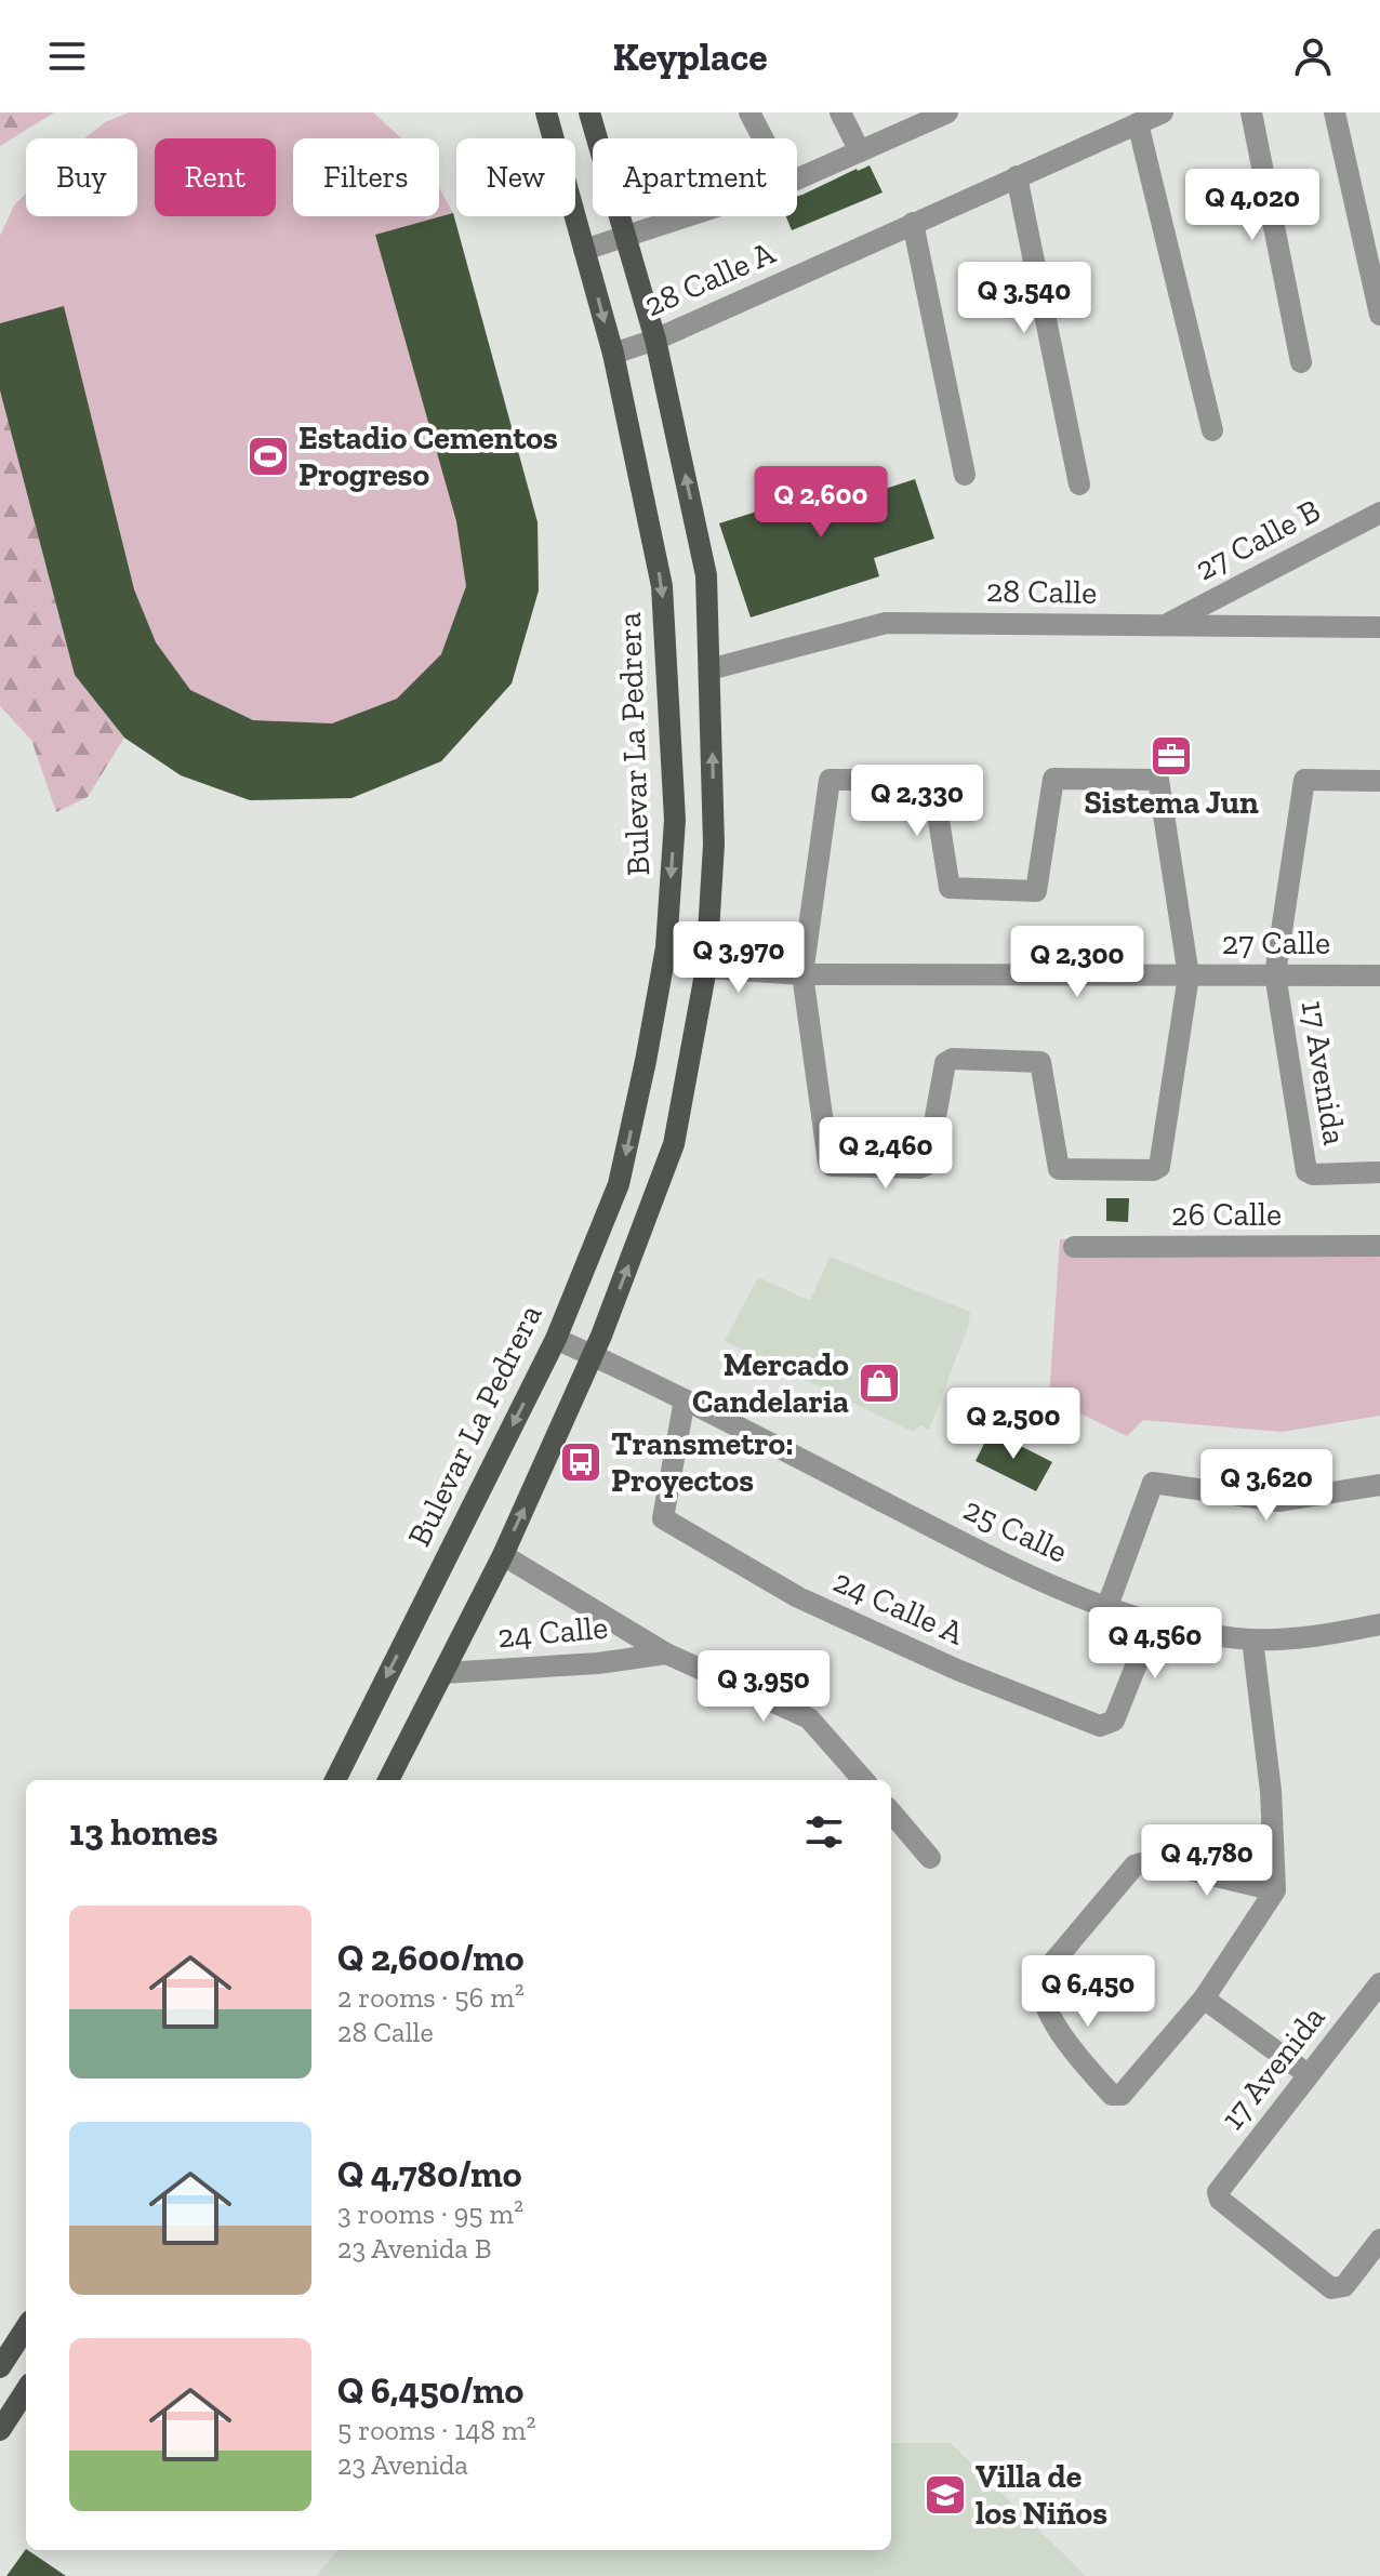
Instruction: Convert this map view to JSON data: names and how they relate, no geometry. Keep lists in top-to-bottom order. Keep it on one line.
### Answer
{"streets":{"main road":["Bulevar La Pedrera"],"street":["28 Calle A","27 Calle B","28 Calle","27 Calle","17 Avenida","26 Calle","25 Calle","24 Calle A","24 Calle"]},"crossings":[["28 Calle A","Bulevar La Pedrera"],["27 Calle B","28 Calle"],["Bulevar La Pedrera","25 Calle"],["27 Calle","17 Avenida"],["25 Calle","24 Calle A"]],"places":{"sports":["Estadio Cementos Progreso"],"office":["Sistema Jun"],"shop":["Mercado Candelaria"],"bus stop":["Transmetro: Proyectos"],"school or university":["Villa de los Niños"]},"page":{"header":"Keyplace","chip":["Buy","Rent","Filters","New","Apartment"],"price":["Q 4,020","Q 3,540","Q 2,600","Q 2,330","Q 3,970","Q 2,300","Q 2,460","Q 2,500","Q 3,620","Q 4,560","Q 3,950","Q 4,780","Q 6,450"],"heading":"13 homes","list":[{"name":"Q 2,600/mo","note":"2 rooms · 56 m² · 28 Calle"},{"name":"Q 4,780/mo","note":"3 rooms · 95 m² · 23 Avenida B"},{"name":"Q 6,450/mo","note":"5 rooms · 148 m² · 23 Avenida"}]}}
